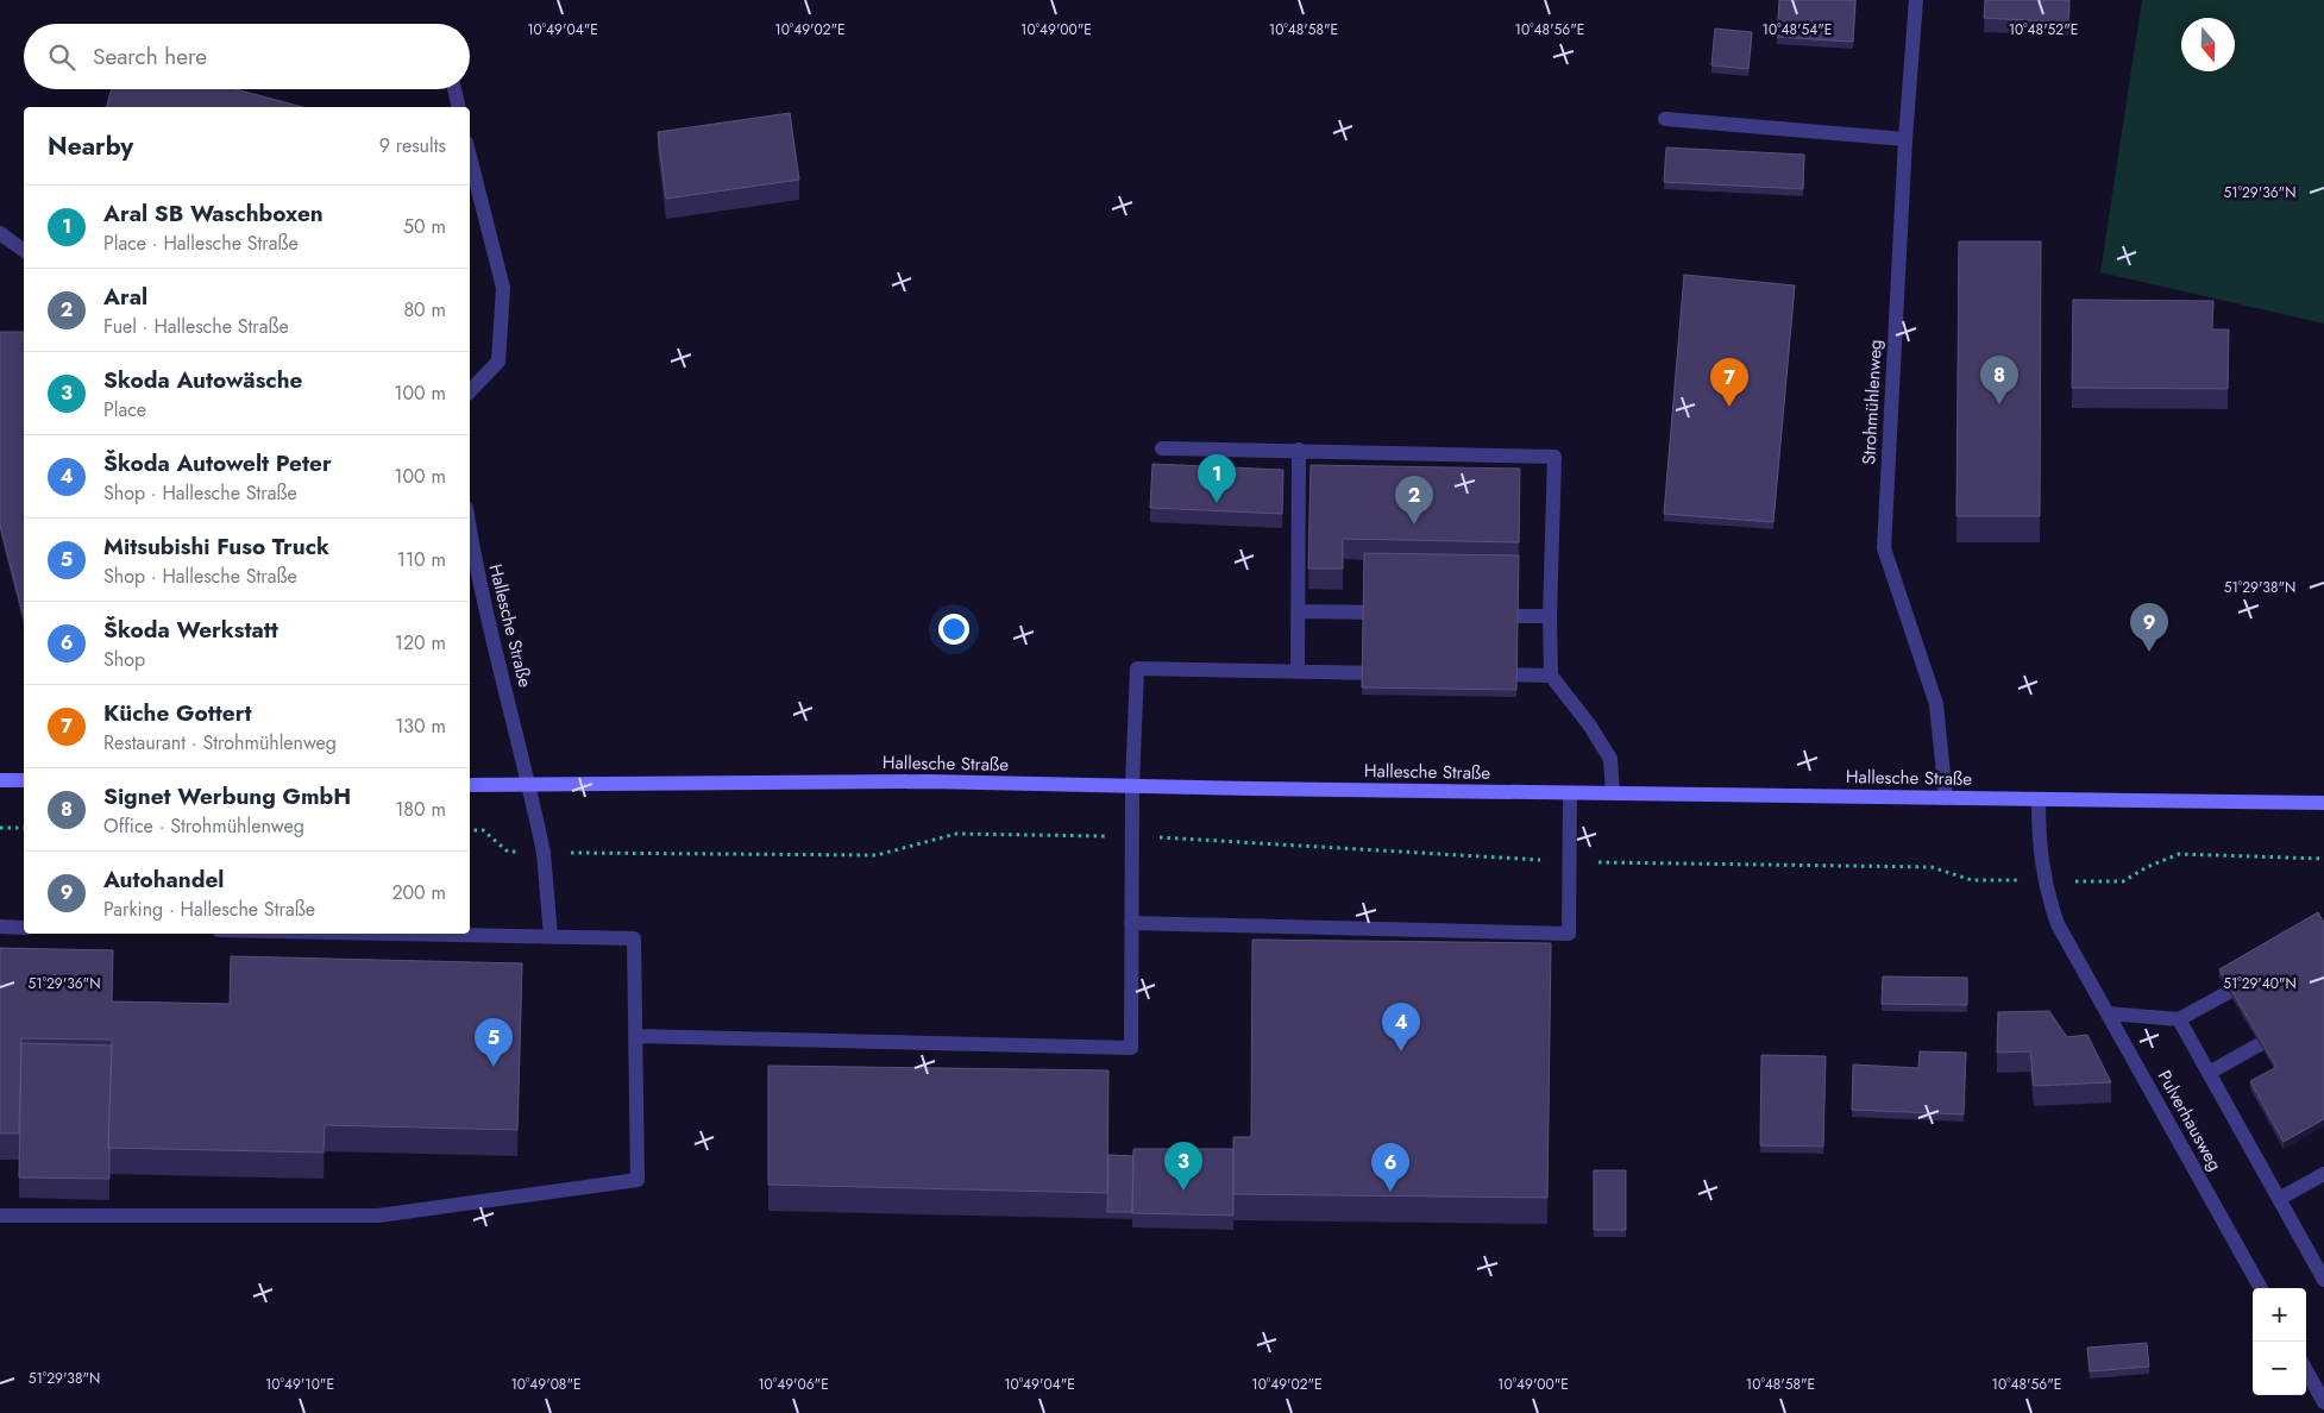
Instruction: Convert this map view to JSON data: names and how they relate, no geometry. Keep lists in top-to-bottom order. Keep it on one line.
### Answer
{"streets":{"main road":["Hallesche Straße"],"street":["Strohmühlenweg","Pulverhausweg"]},"crossings":[["Strohmühlenweg","Hallesche Straße"],["Hallesche Straße","Pulverhausweg"]],"north":"bottom","page":{"search":"Search here","heading":["Nearby","9 results"],"list":[{"mark":"1","name":"Aral SB Waschboxen","note":"Place · Hallesche Straße","value":"50 m"},{"mark":"2","name":"Aral","note":"Fuel · Hallesche Straße","value":"80 m"},{"mark":"3","name":"Skoda Autowäsche","note":"Place","value":"100 m"},{"mark":"4","name":"Škoda Autowelt Peter","note":"Shop · Hallesche Straße","value":"100 m"},{"mark":"5","name":"Mitsubishi Fuso Truck","note":"Shop · Hallesche Straße","value":"110 m"},{"mark":"6","name":"Škoda Werkstatt","note":"Shop","value":"120 m"},{"mark":"7","name":"Küche Gottert","note":"Restaurant · Strohmühlenweg","value":"130 m"},{"mark":"8","name":"Signet Werbung GmbH","note":"Office · Strohmühlenweg","value":"180 m"},{"mark":"9","name":"Autohandel","note":"Parking · Hallesche Straße","value":"200 m"}],"pins":["8","7","1","2","9","4","5","3","6"],"map_buttons":["+","−"]},"coordinates":["10°49'04\"E","10°49'02\"E","10°49'00\"E","10°48'58\"E","10°48'56\"E","10°48'54\"E","10°48'52\"E","51°29'36\"N","51°29'38\"N","51°29'40\"N","10°49'10\"E","10°49'08\"E","10°49'06\"E"]}
